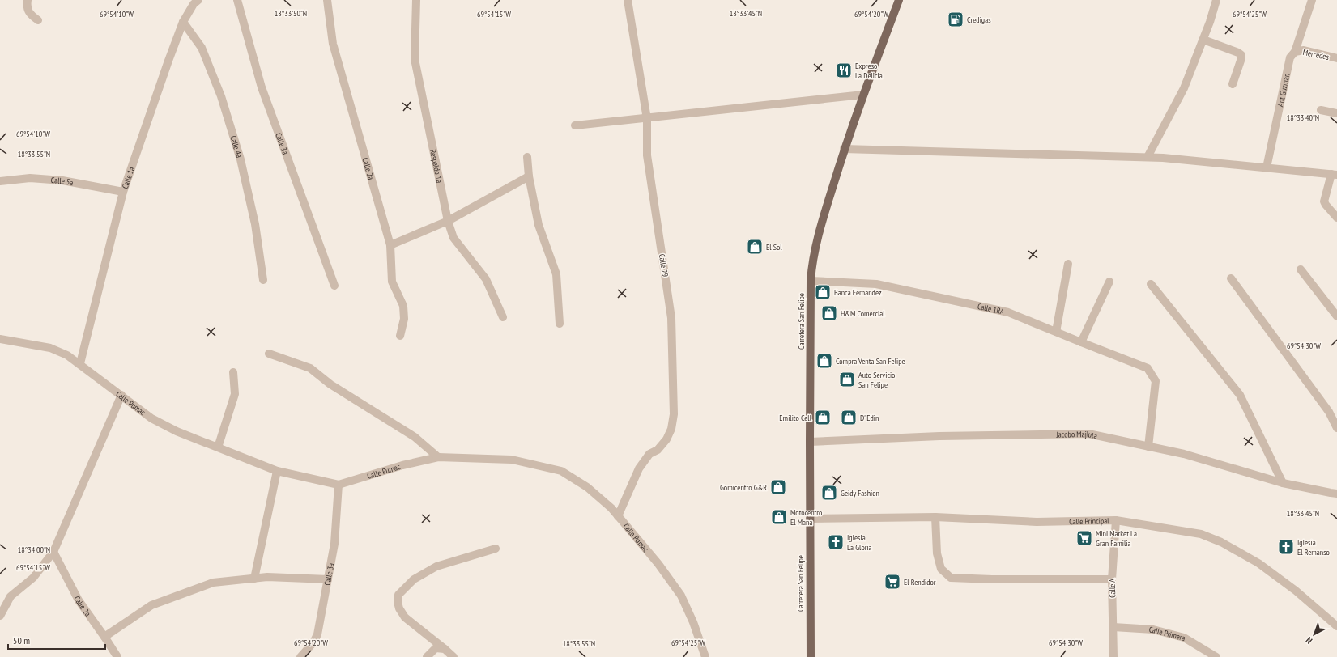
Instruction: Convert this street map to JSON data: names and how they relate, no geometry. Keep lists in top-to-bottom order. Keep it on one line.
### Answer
{"streets":{"main road":["Carretera San Felipe"],"street":["Mercedes","Ant Guzman","Calle 3a","Calle 4a","Respaldo 1a","Calle 2a","Calle 1a","Calle 5a","Calle 29","Calle 1RA","Calle Pumac","Jacobo Majluta","Calle Principal","Calle A","Calle Primera"]},"crossings":[["Mercedes","Ant Guzman"],["Calle 3a","Calle Pumac"],["Calle 4a","Calle 1a"],["Calle 1a","Calle 5a"],["Calle 1a","Calle Pumac"],["Calle 29","Calle Pumac"],["Calle 1RA","Carretera San Felipe"],["Calle 1RA","Jacobo Majluta"],["Carretera San Felipe","Jacobo Majluta"],["Carretera San Felipe","Calle Principal"],["Calle Principal","Calle A"],["Calle A","Calle Primera"]],"places":{"fuel station":["Credigas"],"restaurant":["Expreso La Delicia"],"shop":["El Sol","Banca Fernandez","H&M Comercial","Compra Venta San Felipe","Auto Servicio San Felipe","Emilito Cell","D' Edin","Gomicentro G&R","Geidy Fashion","Motocentro El Mana"],"supermarket":["Mini Market La Gran Familia","El Rendidor"],"church":["Iglesia La Gloria","Iglesia El Remanso"]},"scale_bar":"50 m","north":"bottom left","coordinates":["18°33'50\"N","18°33'45\"N","69°54'20\"W","69°54'10\"W","69°54'15\"W","69°54'25\"W","18°33'40\"N","18°33'55\"N","69°54'30\"W","18°34'00\"N"]}
